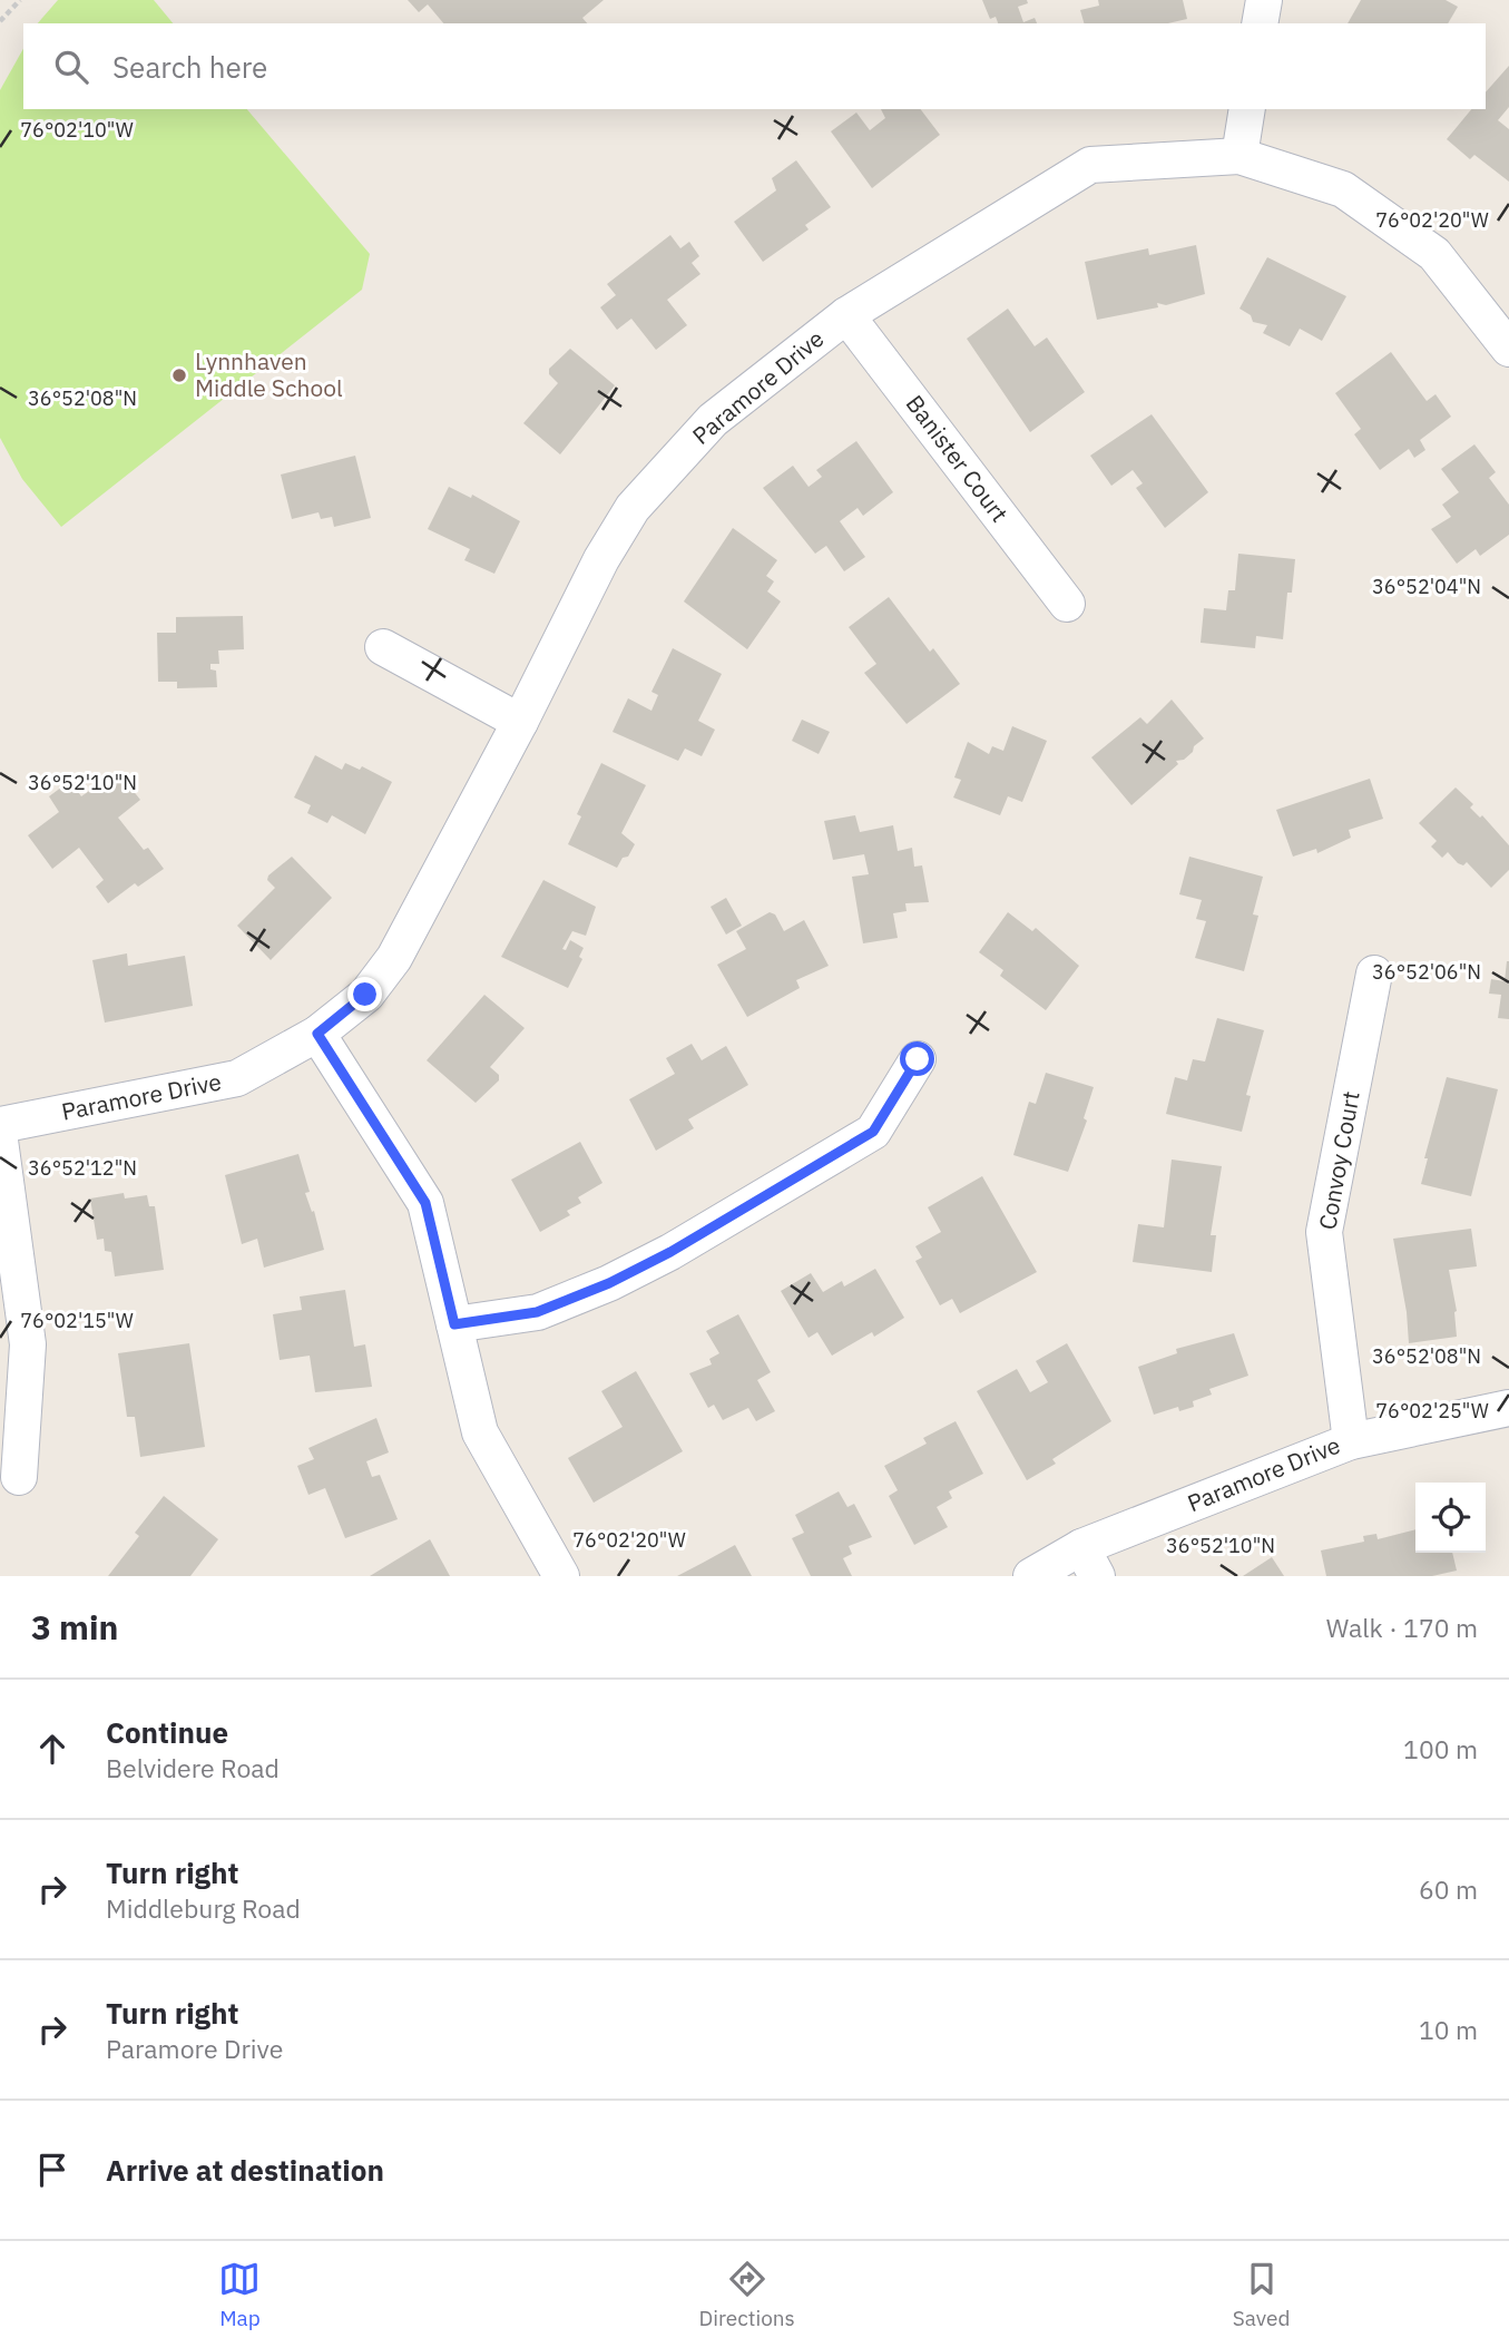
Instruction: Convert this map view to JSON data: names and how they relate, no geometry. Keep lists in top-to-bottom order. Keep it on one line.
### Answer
{"streets":{"street":["Paramore Drive","Banister Court","Convoy Court"]},"crossings":[["Paramore Drive","Banister Court"],["Paramore Drive","Convoy Court"]],"places":["Lynnhaven Middle School"],"page":{"search":"Search here","heading":["3 min","Walk · 170 m"],"list":[["Continue","Belvidere Road","100 m"],["Turn right","Middleburg Road","60 m"],["Turn right","Paramore Drive","10 m"],"Arrive at destination"],"nav":["Map","Directions","Saved"]},"coordinates":["76°02'10\"W","76°02'20\"W","36°52'08\"N","36°52'04\"N","36°52'10\"N","36°52'06\"N","36°52'12\"N","76°02'15\"W","76°02'25\"W"]}
